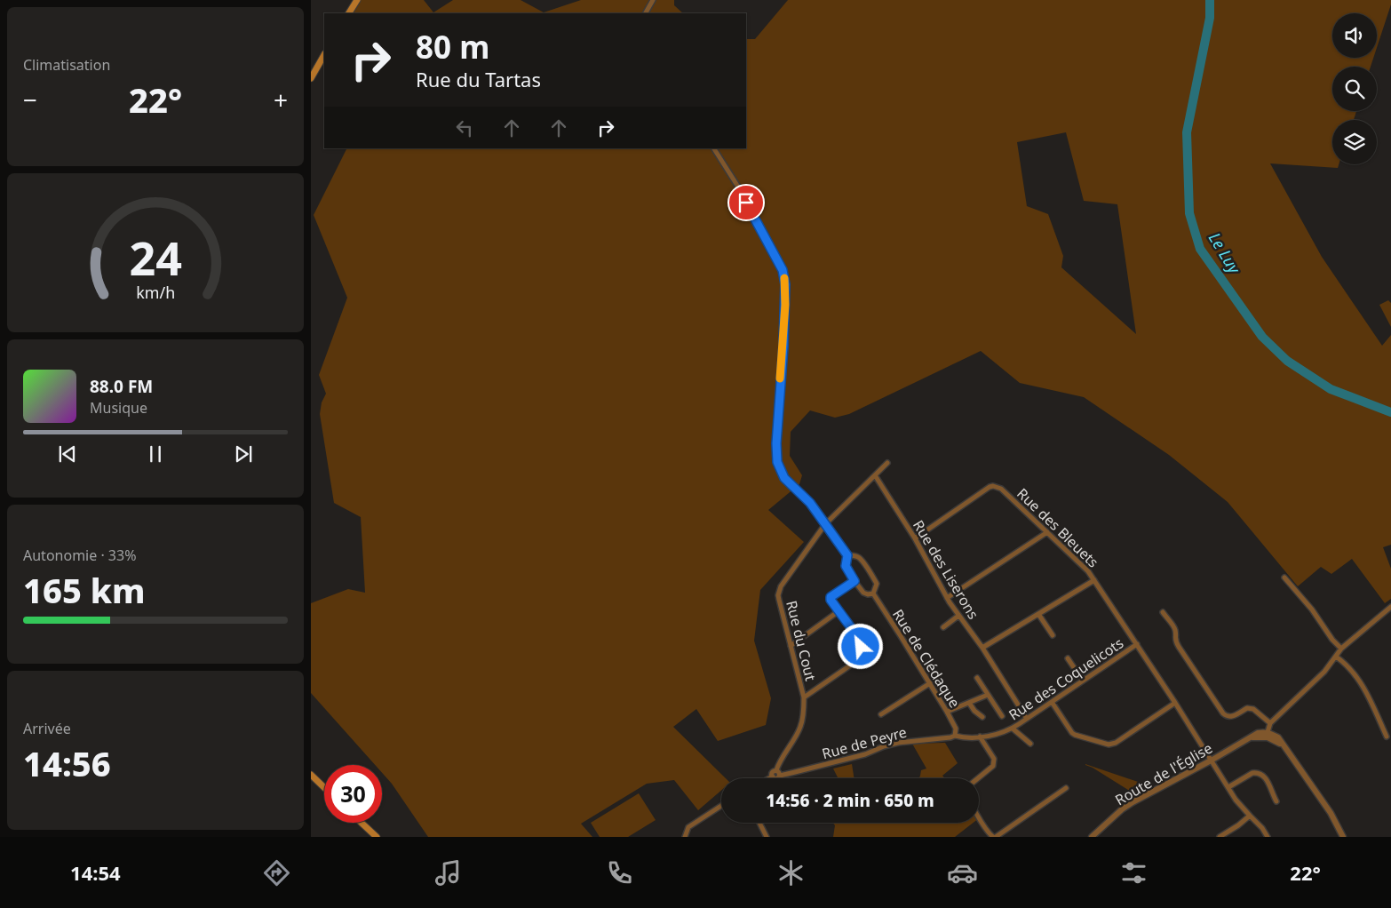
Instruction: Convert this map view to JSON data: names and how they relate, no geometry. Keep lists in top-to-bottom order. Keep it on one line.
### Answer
{"streets":{"street":["Rue des Bleuets","Rue des Liserons","Rue du Cout","Rue de Clédaque","Rue des Coquelicots","Rue de Peyre","Route de l'Église"]},"crossings":[["Rue des Bleuets","Rue des Liserons"],["Rue des Bleuets","Rue des Coquelicots"],["Rue des Bleuets","Route de l'Église"],["Rue des Liserons","Rue du Cout"],["Rue des Liserons","Rue des Coquelicots"],["Rue du Cout","Rue de Clédaque"],["Rue du Cout","Rue de Peyre"],["Rue de Clédaque","Rue des Coquelicots"],["Rue de Clédaque","Rue de Peyre"],["Rue des Coquelicots","Rue de Peyre"]],"water":["Le Luy"],"page":{"tile":["Climatisation",["Autonomie · 33%","165 km"],["Arrivée","14:56"]],"turn":["80 m","Rue du Tartas"],"heat":["−","22°","+"],"song":["88.0 FM","Musique"],"limit":"30","trip":"14:56 · 2 min · 650 m","tabs":["14:54","22°"],"gauge":["24","km/h"]}}
